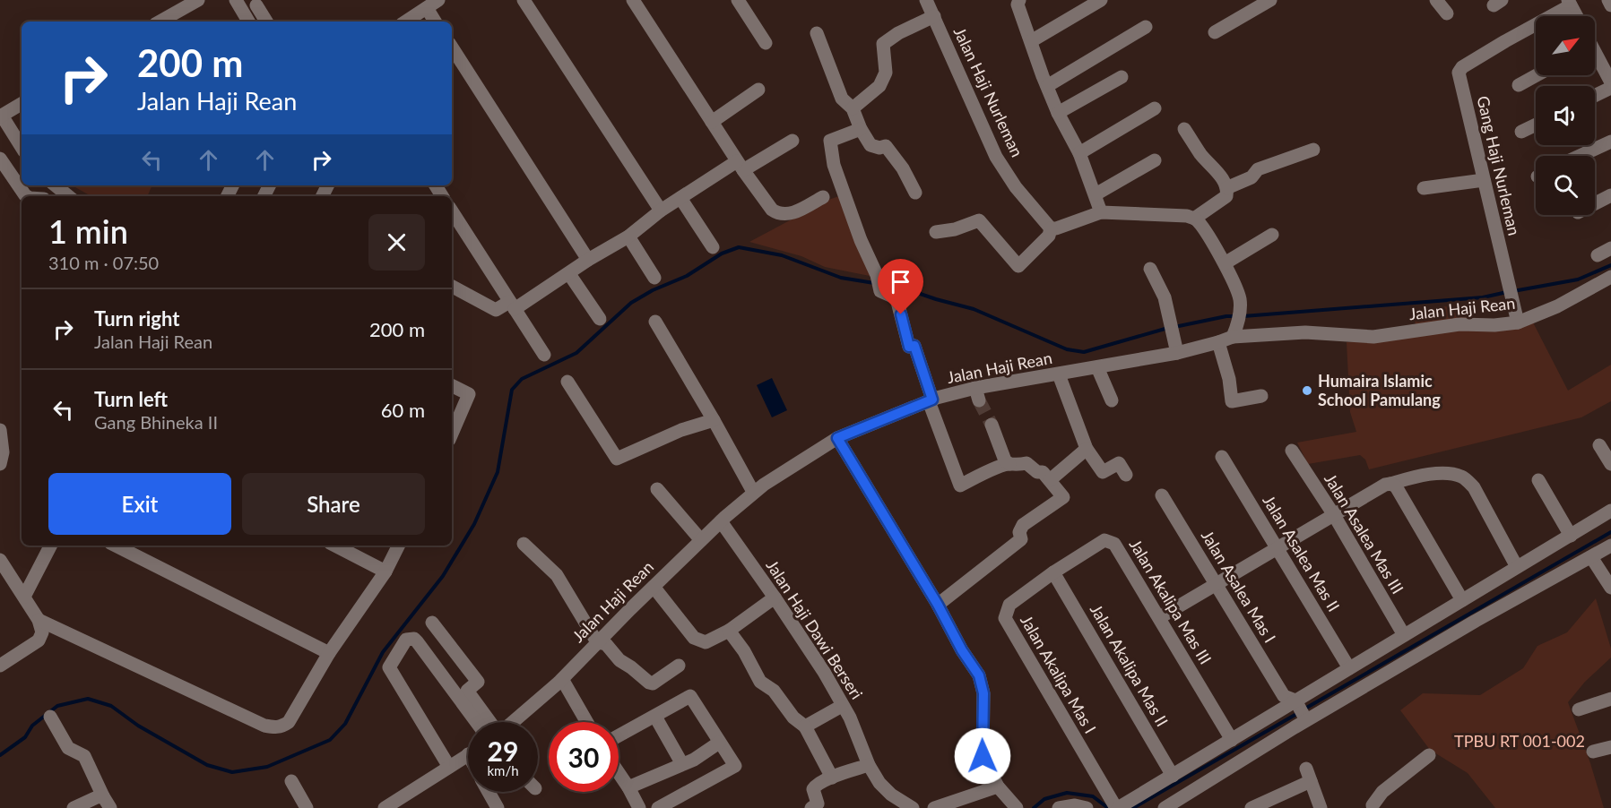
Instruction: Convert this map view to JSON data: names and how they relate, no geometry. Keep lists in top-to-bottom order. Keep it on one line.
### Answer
{"streets":{"street":["Jalan Haji Nurleman","Gang Haji Nurleman","Jalan Haji Rean","Jalan Asalea Mas III","Jalan Asalea Mas II","Jalan Asalea Mas I","Jalan Akalipa Mas III","Jalan Haji Dawi Berseri","Jalan Akalipa Mas II","Jalan Akalipa Mas I"]},"crossings":[["Gang Haji Nurleman","Jalan Haji Rean"],["Jalan Haji Rean","Jalan Haji Dawi Berseri"],["Jalan Akalipa Mas III","Jalan Akalipa Mas II"],["Jalan Akalipa Mas III","Jalan Akalipa Mas I"],["Jalan Akalipa Mas II","Jalan Akalipa Mas I"]],"parks":["TPBU RT 001-002"],"places":["Humaira Islamic School Pamulang"],"north":"top right","page":{"turn":["200 m","Jalan Haji Rean"],"heading":["1 min","310 m · 07:50"],"list":[{"name":"Turn right","note":"Jalan Haji Rean","value":"200 m"},{"name":"Turn left","note":"Gang Bhineka II","value":"60 m"}],"buttons":["Exit","Share"],"speed":"29 km/h","limit":"30"}}
